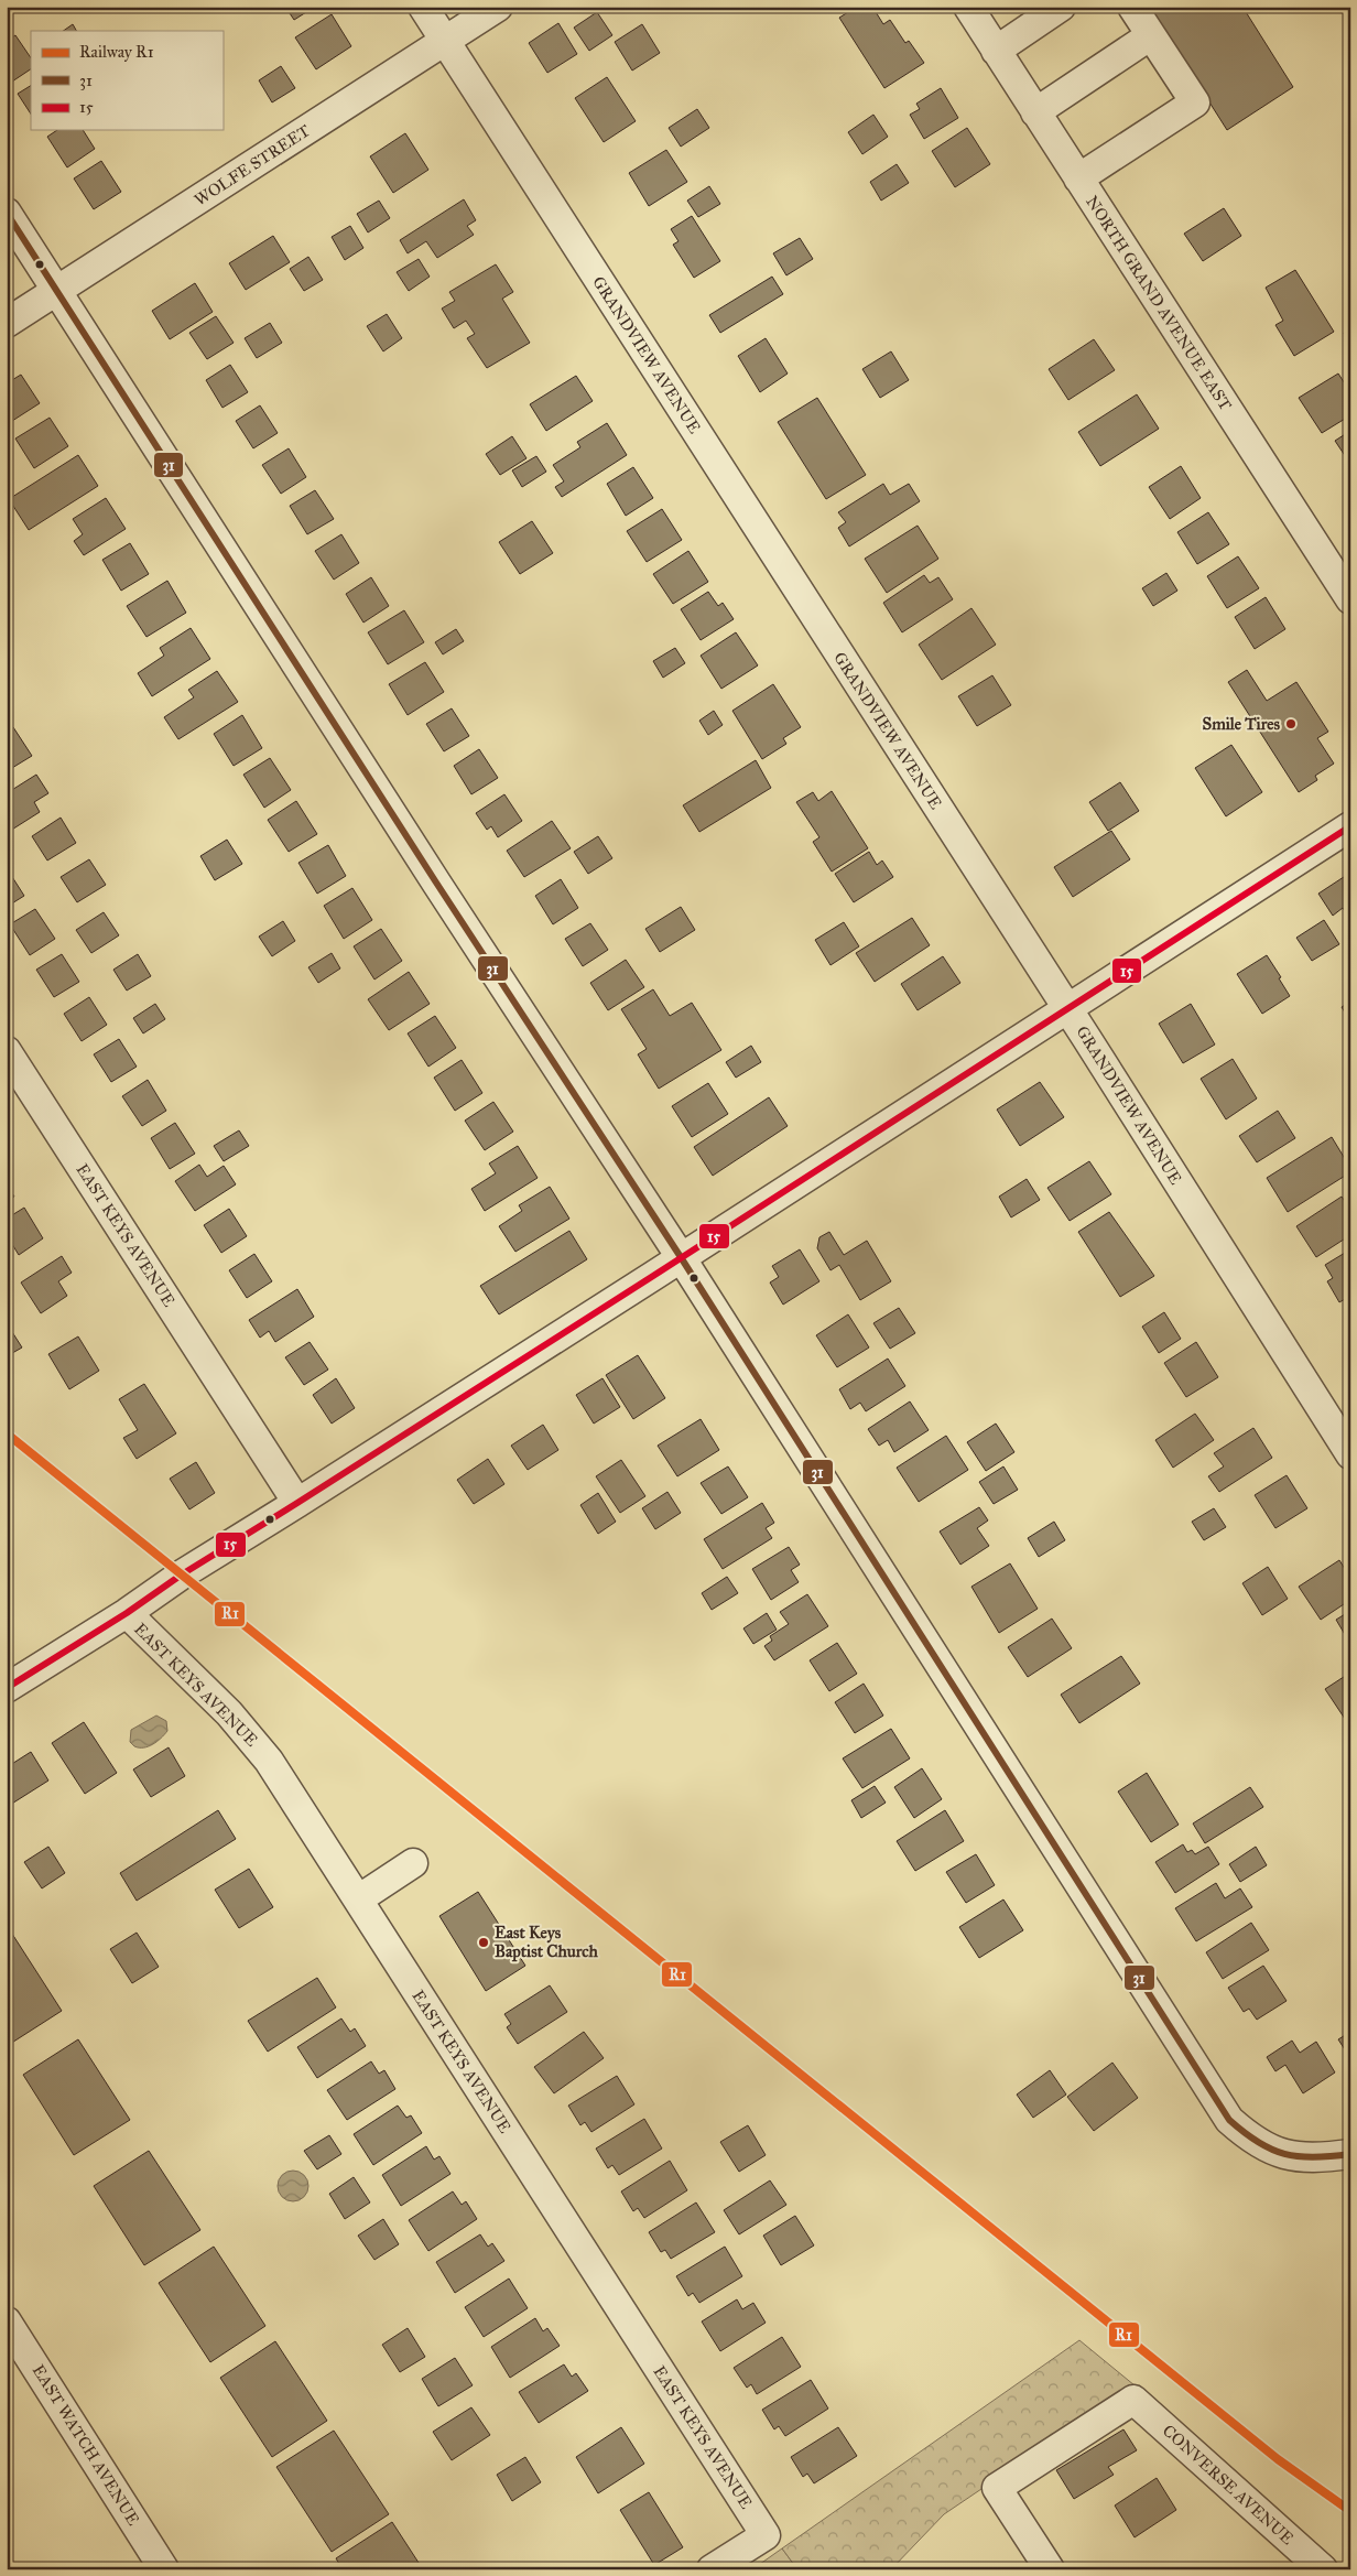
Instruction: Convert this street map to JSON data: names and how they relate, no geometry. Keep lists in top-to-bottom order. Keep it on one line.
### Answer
{"streets":{"street":["WOLFE STREET","NORTH GRAND AVENUE EAST","GRANDVIEW AVENUE","EAST KEYS AVENUE","EAST WATCH AVENUE","CONVERSE AVENUE"]},"crossings":[["WOLFE STREET","GRANDVIEW AVENUE"]],"places":["Smile Tires","East Keys Baptist Church"],"lines":["transit line 31","transit line 15","rail line R1"],"legend":["Railway R1","31","15"]}
